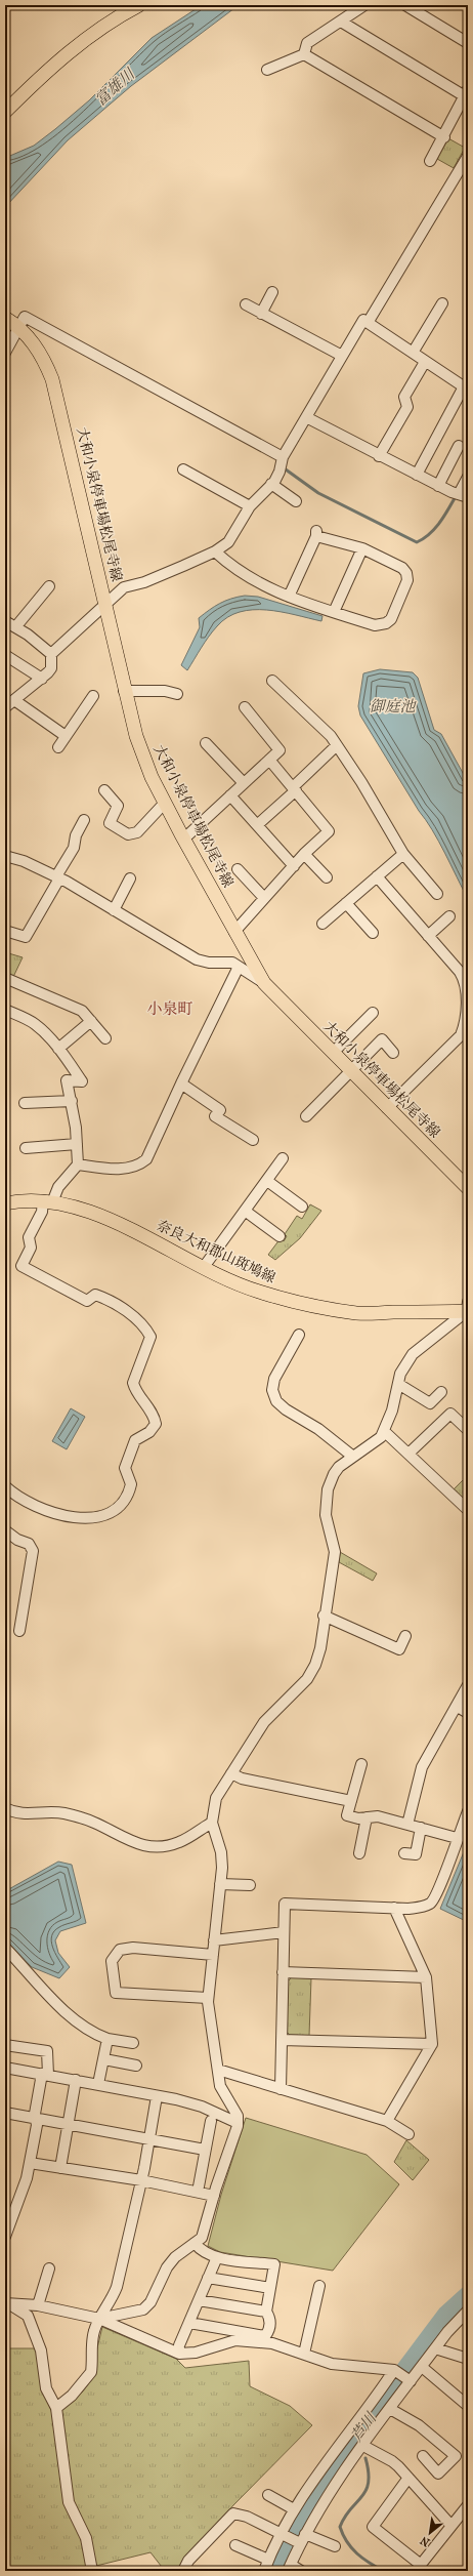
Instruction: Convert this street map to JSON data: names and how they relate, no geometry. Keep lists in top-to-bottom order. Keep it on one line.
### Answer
{"streets":{"main road":["大和小泉停車場松尾寺線","奈良大和郡山斑鳩線"]},"districts":["小泉町"],"water":["富雄川","御庭池","芦川"],"north":"bottom left"}
